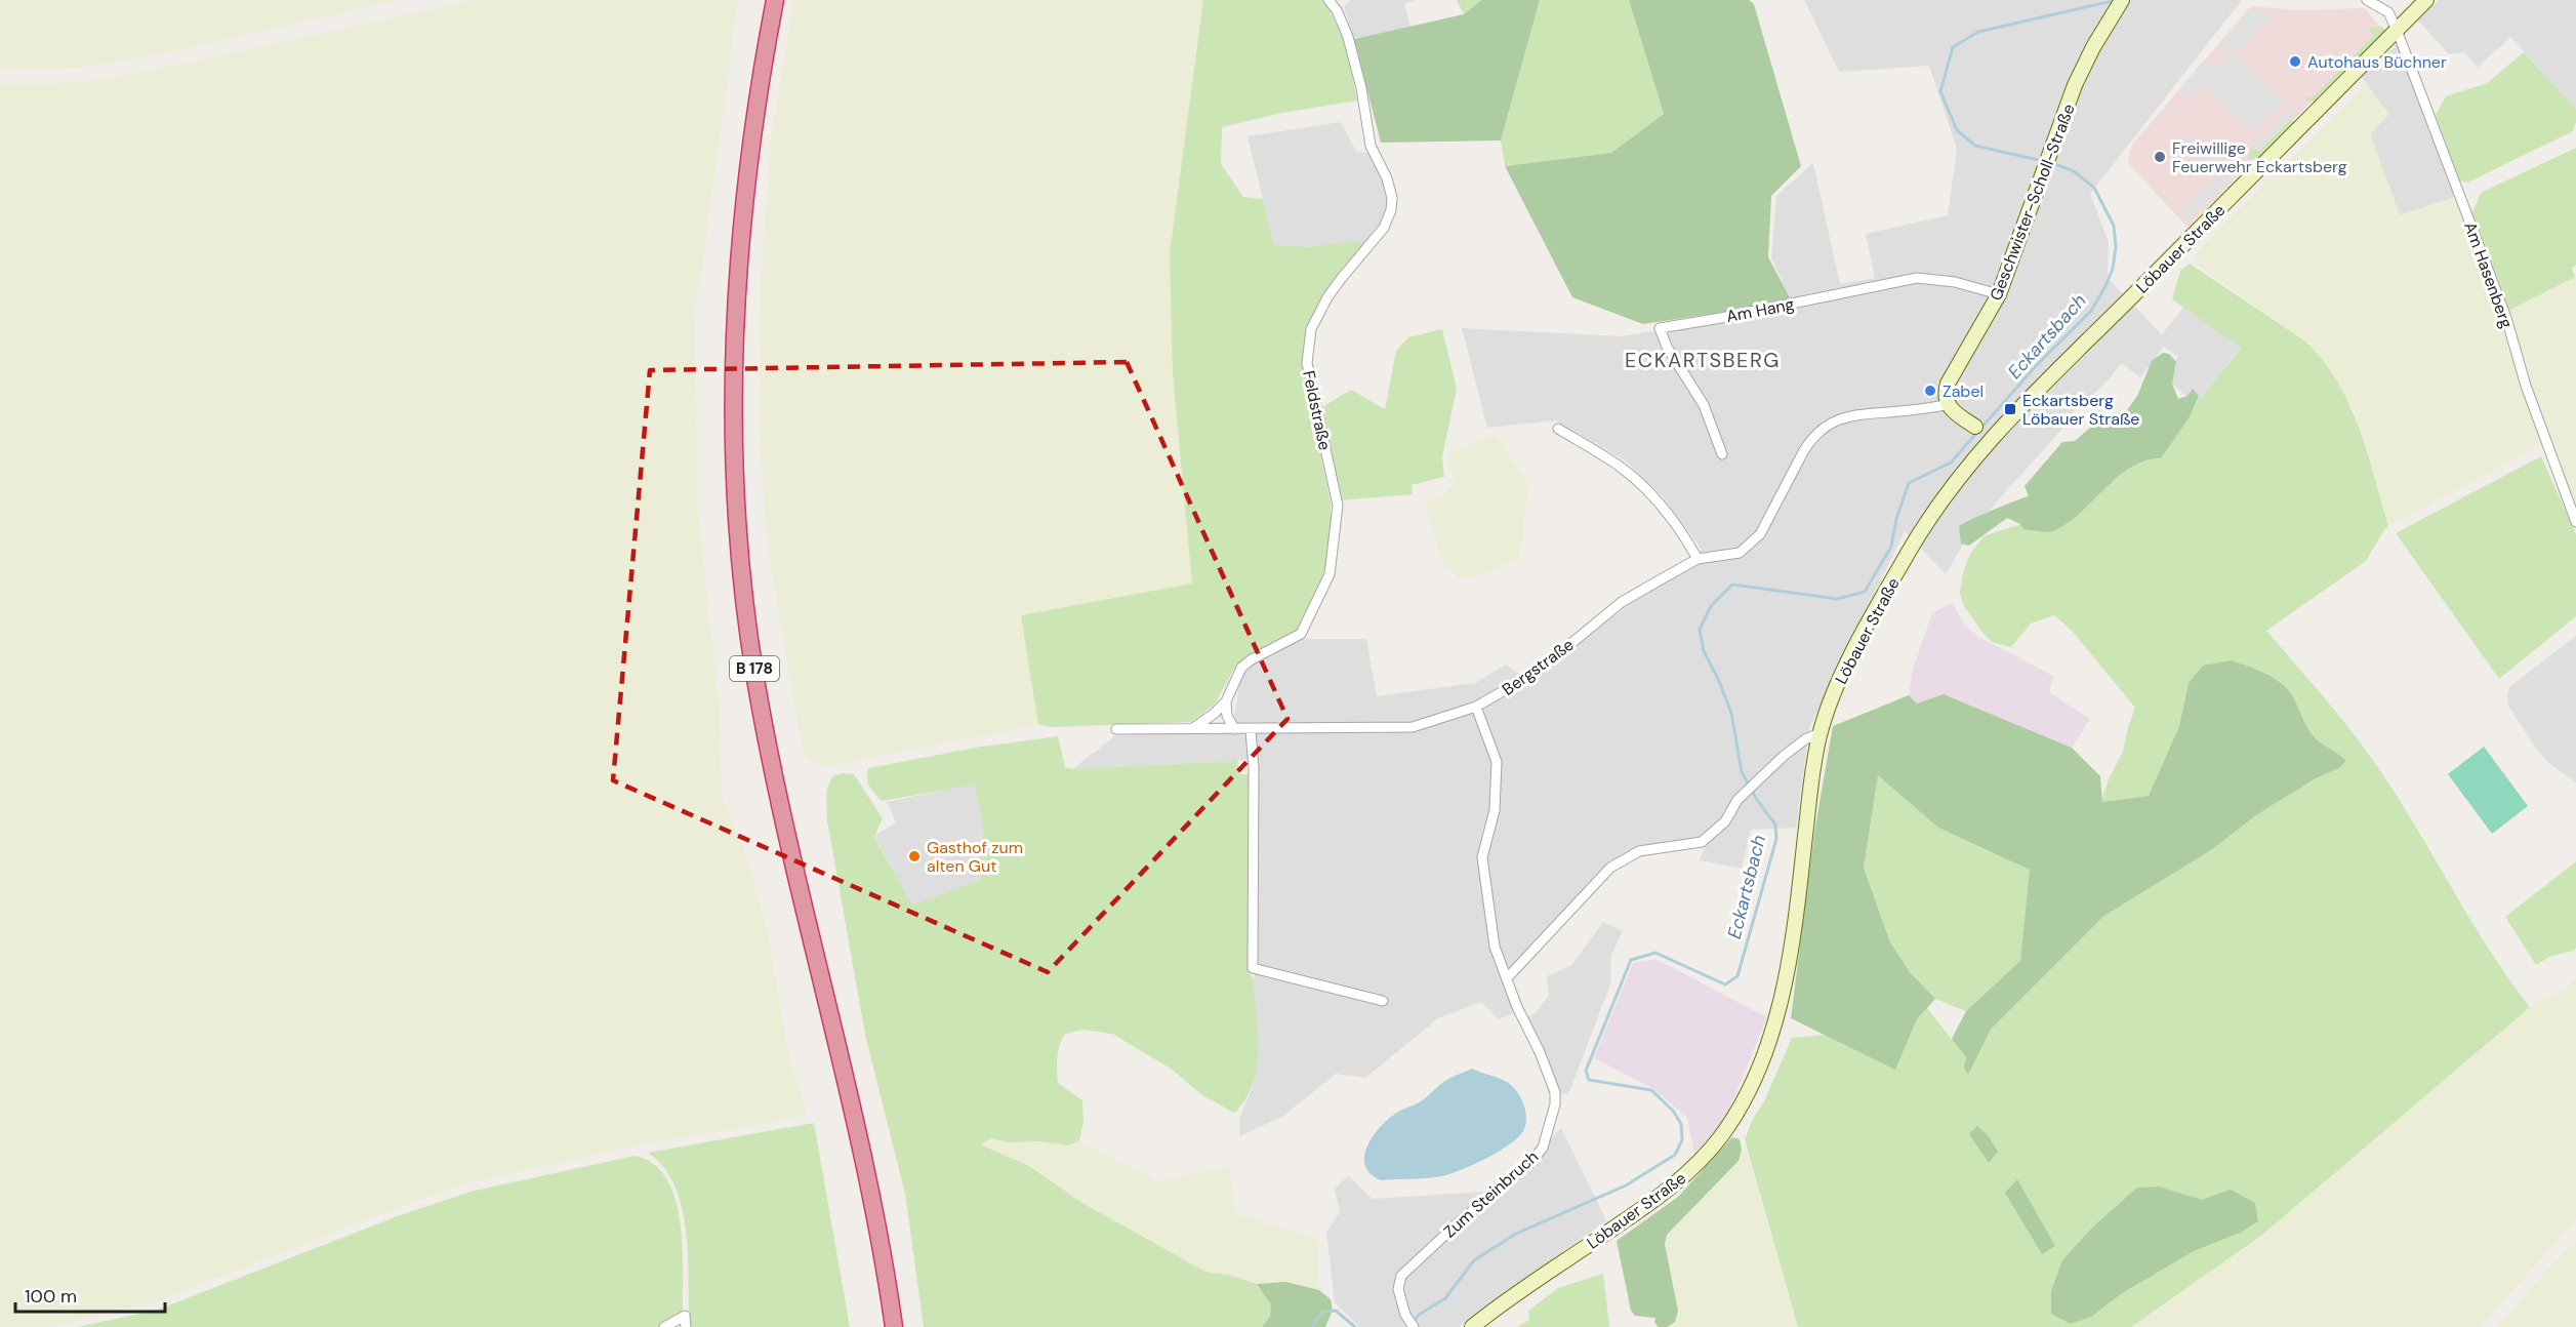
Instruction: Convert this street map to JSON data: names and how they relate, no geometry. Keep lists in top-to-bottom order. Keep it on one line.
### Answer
{"streets":{"highway":["B 178"],"main road":["Geschwister-Scholl-Straße","Löbauer Straße"],"street":["Am Hasenberg","Am Hang","Feldstraße","Bergstraße","Zum Steinbruch"]},"crossings":[["Geschwister-Scholl-Straße","Am Hang"],["Geschwister-Scholl-Straße","Bergstraße"],["Löbauer Straße","Am Hasenberg"],["Feldstraße","Bergstraße"],["Bergstraße","Zum Steinbruch"]],"districts":["ECKARTSBERG"],"water":["Eckartsbach"],"places":{"other":["Autohaus Büchner","Freiwillige Feuerwehr Eckartsberg","Zabel","Gasthof zum alten Gut"],"transit":["Eckartsberg Löbauer Straße"]},"scale_bar":"100 m"}
